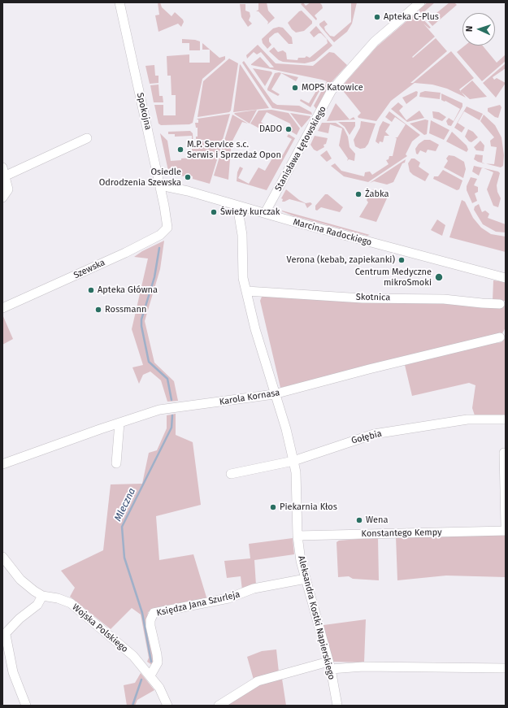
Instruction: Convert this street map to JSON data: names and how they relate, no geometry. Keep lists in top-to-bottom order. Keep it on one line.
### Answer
{"streets":{"street":["Spokojna","Stanisława Łętowskiego","Marcina Radockiego","Szewska","Skotnica","Karola Kornasa","Gołębia","Konstantego Kempy","Księdza Jana Szurleja","Aleksandra Kostki Napierskiego","Wojska Polskiego"]},"crossings":[["Spokojna","Marcina Radockiego"],["Spokojna","Szewska"],["Stanisława Łętowskiego","Marcina Radockiego"],["Marcina Radockiego","Aleksandra Kostki Napierskiego"],["Skotnica","Aleksandra Kostki Napierskiego"],["Karola Kornasa","Aleksandra Kostki Napierskiego"],["Gołębia","Aleksandra Kostki Napierskiego"],["Konstantego Kempy","Aleksandra Kostki Napierskiego"],["Księdza Jana Szurleja","Aleksandra Kostki Napierskiego"],["Księdza Jana Szurleja","Wojska Polskiego"]],"water":["Mleczna"],"places":["Apteka C-Plus","MOPS Katowice","DADO","M.P. Service s.c. Serwis i Sprzedaż Opon","Osiedle Odrodzenia Szewska","Żabka","Świeży kurczak","Verona (kebab, zapiekanki)","Centrum Medyczne mikroSmoki","Apteka Główna","Rossmann","Piekarnia Kłos","Wena"],"north":"left"}
